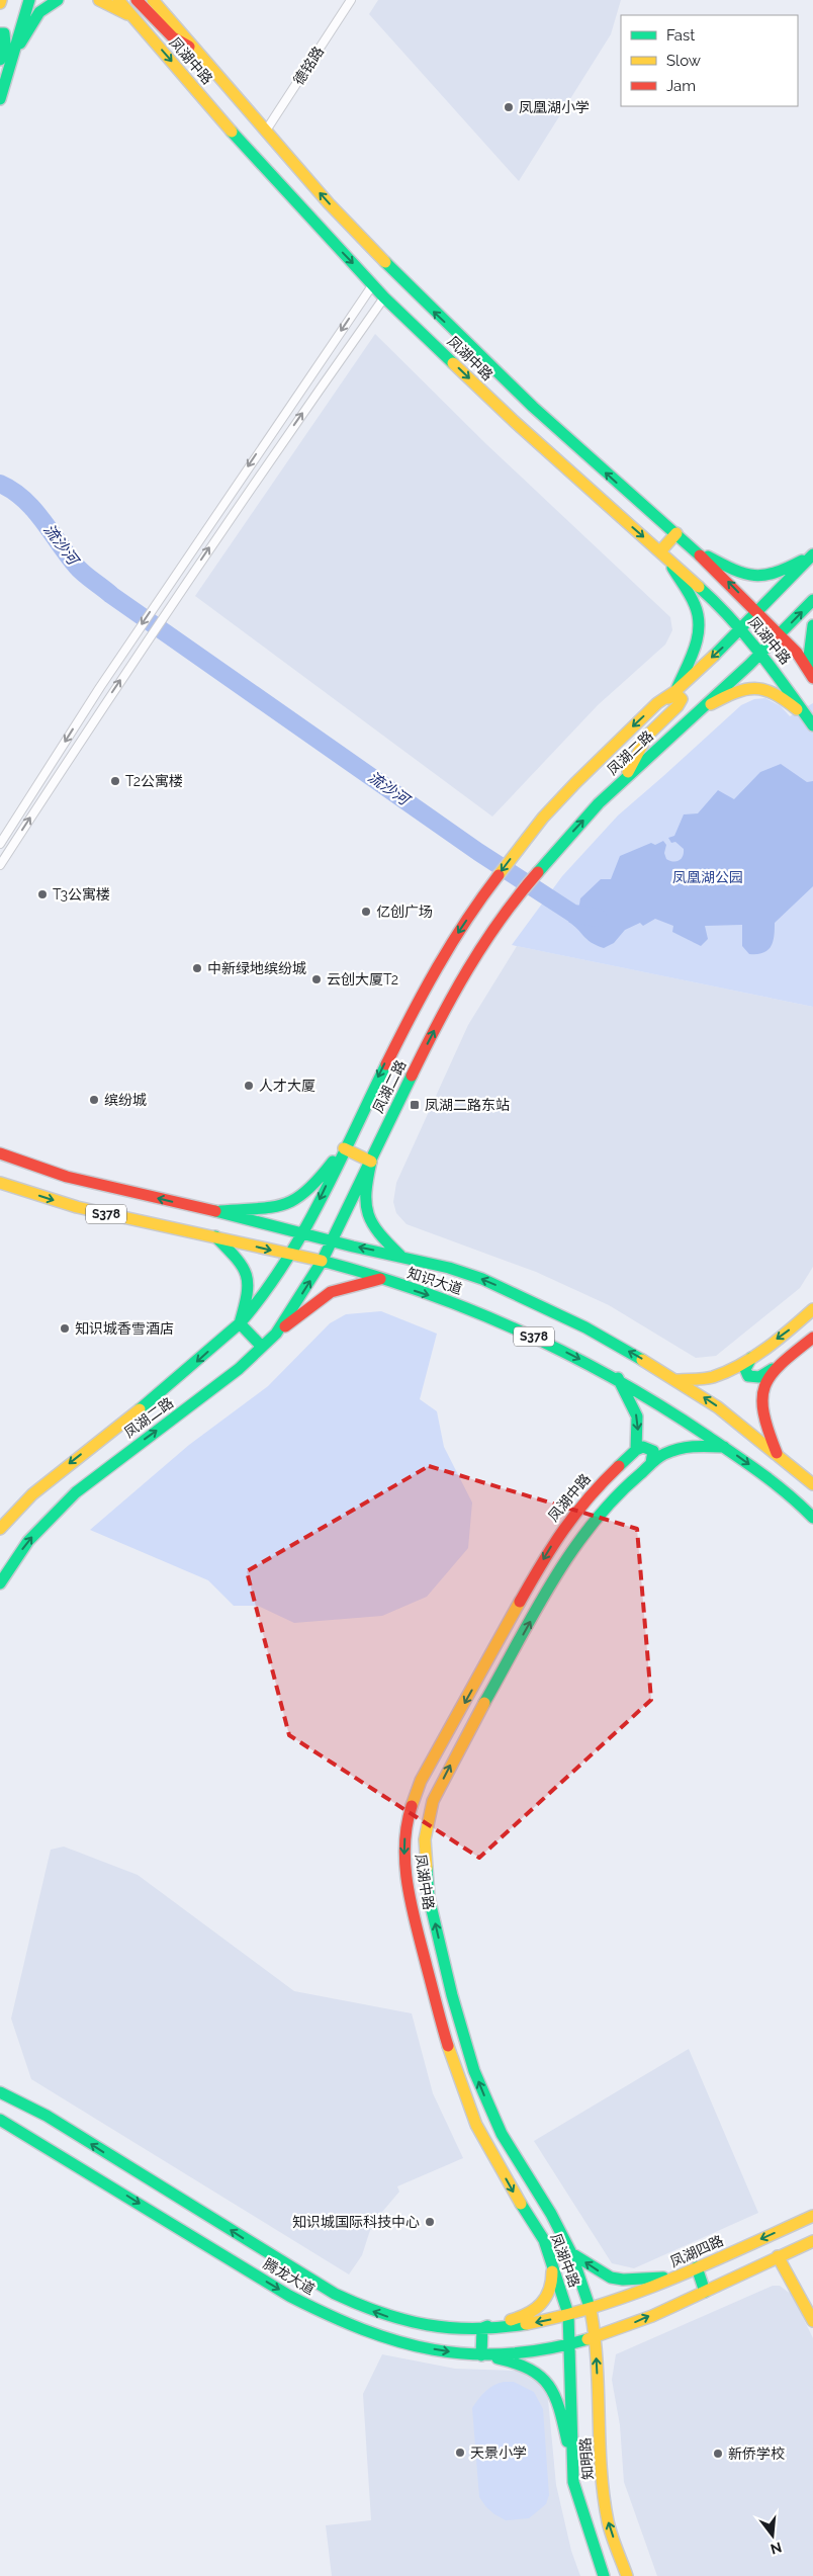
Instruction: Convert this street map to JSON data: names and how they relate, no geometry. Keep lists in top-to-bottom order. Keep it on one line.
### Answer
{"streets":{"street":["凤湖中路","德铭路","凤湖二路","S378","知识大道","凤湖四路","腾龙大道","知明路"]},"crossings":[["凤湖中路","德铭路"],["凤湖中路","凤湖二路"],["凤湖中路","知识大道"],["凤湖中路","凤湖四路"],["凤湖中路","腾龙大道"],["凤湖中路","知明路"],["凤湖二路","知识大道"],["凤湖四路","腾龙大道"],["腾龙大道","知明路"]],"water":["流沙河"],"parks":["凤凰湖公园"],"places":{"other":["凤凰湖小学","T2公寓楼","T3公寓楼","亿创广场","中新绿地缤纷城","云创大厦T2","人才大厦","缤纷城","知识城香雪酒店","知识城国际科技中心","天景小学","新侨学校"],"transit":["凤湖二路东站"]},"legend":["Fast","Slow","Jam"],"north":"bottom"}
